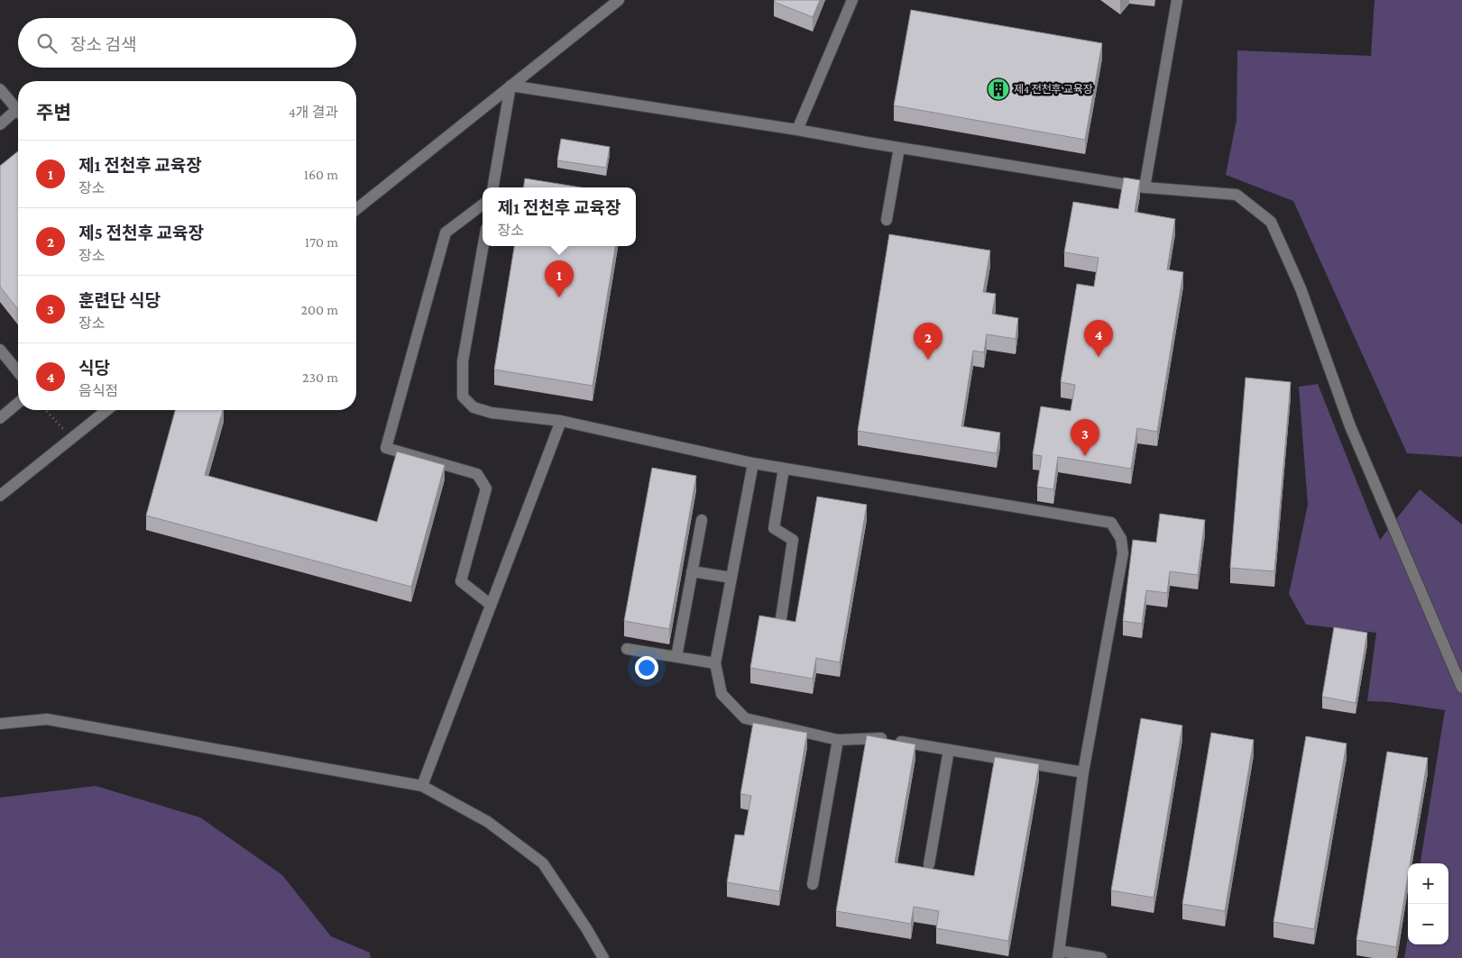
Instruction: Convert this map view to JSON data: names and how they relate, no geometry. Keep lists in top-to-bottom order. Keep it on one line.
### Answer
{"places":{"building":["제4 전천후 교육장"]},"page":{"search":"장소 검색","heading":["주변","4개 결과"],"list":[{"mark":"1","name":"제1 전천후 교육장","note":"장소","value":"160 m"},{"mark":"2","name":"제5 전천후 교육장","note":"장소","value":"170 m"},{"mark":"3","name":"훈련단 식당","note":"장소","value":"200 m"},{"mark":"4","name":"식당","note":"음식점","value":"230 m"}],"popup":["제1 전천후 교육장","장소"],"pins":["1","4","2","3"],"map_buttons":["+","−"]}}
